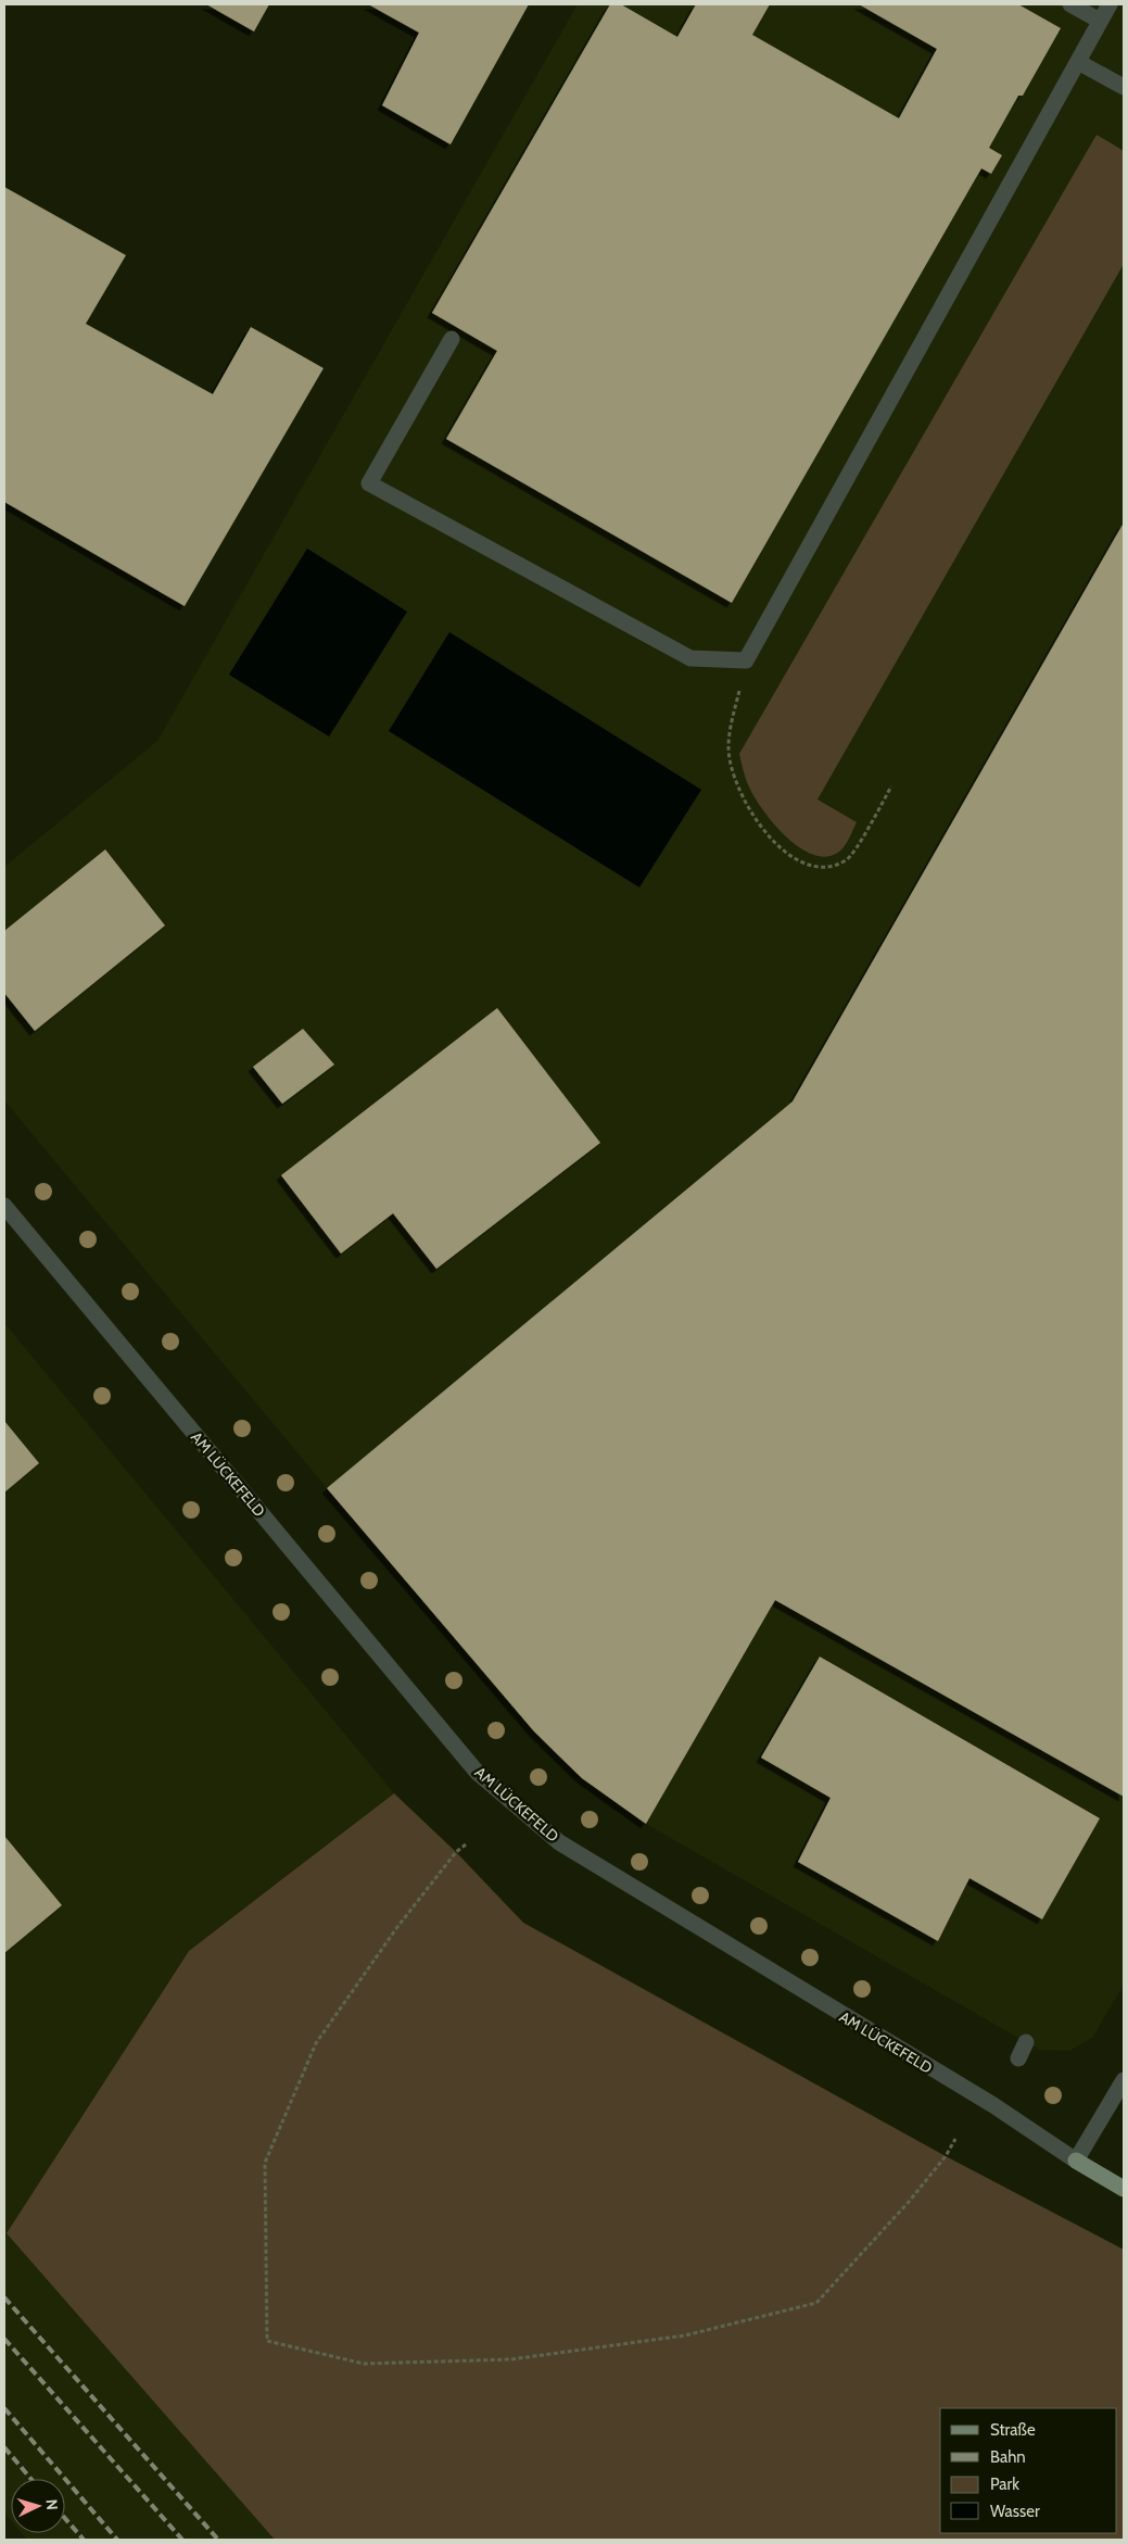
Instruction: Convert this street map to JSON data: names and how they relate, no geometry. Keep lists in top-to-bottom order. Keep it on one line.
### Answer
{"streets":{"street":["AM LÜCKEFELD"]},"legend":["Straße","Bahn","Park","Wasser"],"north":"right"}
